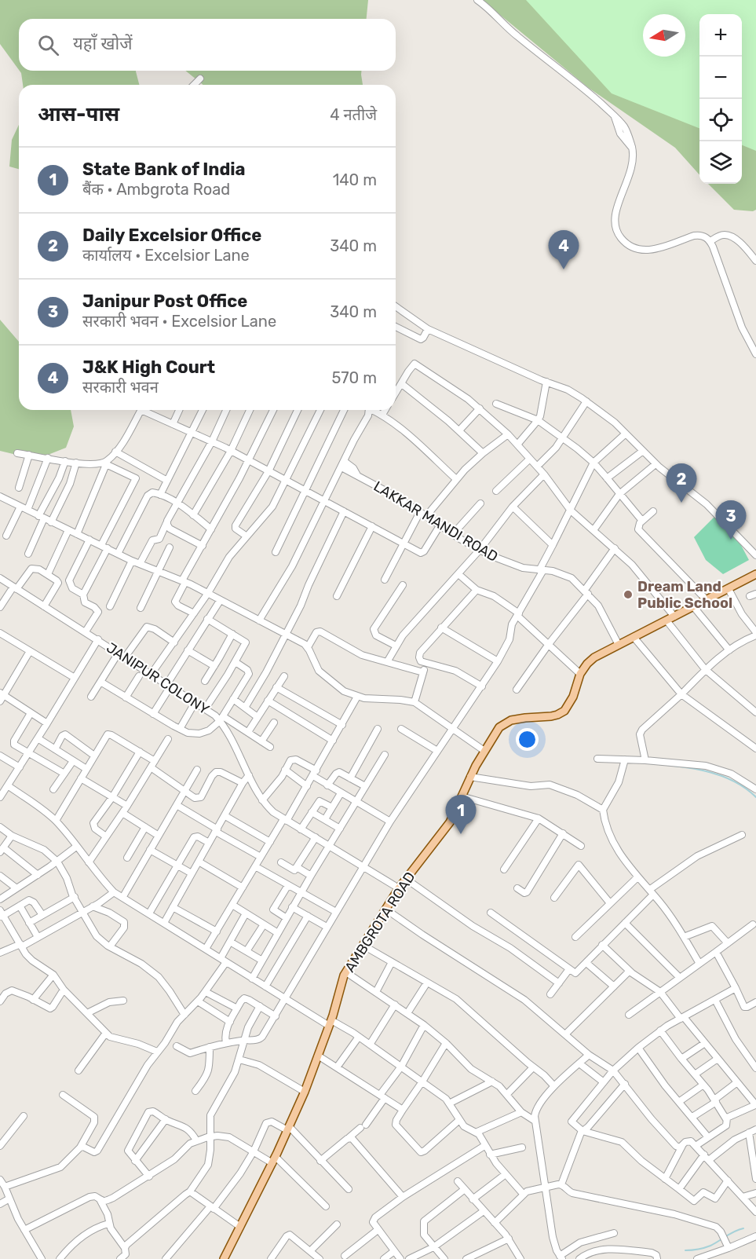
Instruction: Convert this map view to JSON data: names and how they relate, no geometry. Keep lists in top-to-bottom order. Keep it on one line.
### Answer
{"streets":{"main road":["AMBGROTA ROAD"],"street":["LAKKAR MANDI ROAD","JANIPUR COLONY"]},"crossings":[["LAKKAR MANDI ROAD","AMBGROTA ROAD"],["JANIPUR COLONY","AMBGROTA ROAD"]],"places":["Dream Land Public School"],"north":"left","page":{"map_buttons":["+","−"],"search":"यहाँ खोजें","heading":["आस-पास","4 नतीजे"],"list":[{"mark":"1","name":"State Bank of India","note":"बैंक · Ambgrota Road","value":"140 m"},{"mark":"2","name":"Daily Excelsior Office","note":"कार्यालय · Excelsior Lane","value":"340 m"},{"mark":"3","name":"Janipur Post Office","note":"सरकारी भवन · Excelsior Lane","value":"340 m"},{"mark":"4","name":"J&K High Court","note":"सरकारी भवन","value":"570 m"}],"pins":["4","2","3","1"]}}
